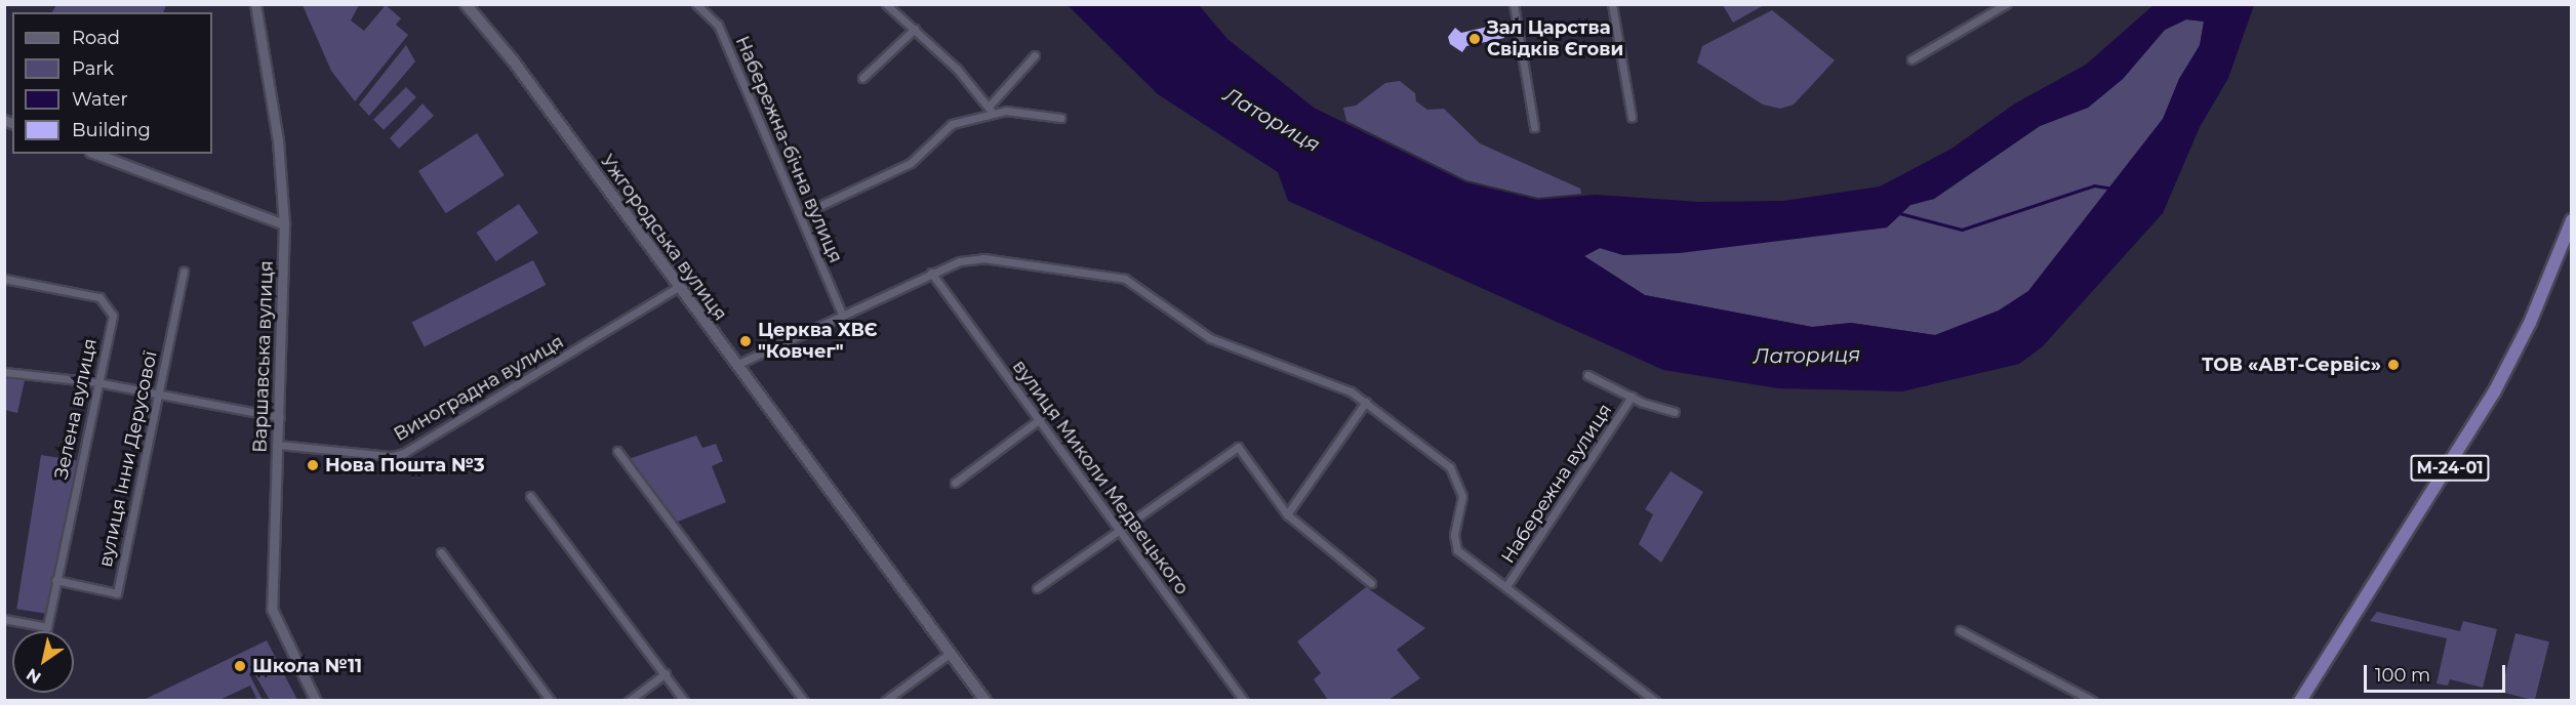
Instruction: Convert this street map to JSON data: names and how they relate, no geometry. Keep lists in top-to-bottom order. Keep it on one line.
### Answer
{"streets":{"highway":["М-24-01"],"main road":["Ужгородська вулиця"],"street":["Набережна-бічна вулиця","Варшавська вулиця","Виноградна вулиця","Зелена вулиця","вулиця Інни Дерусової","вулиця Миколи Медвецького","Набережна вулиця"]},"crossings":[["Набережна-бічна вулиця","Набережна вулиця"],["Ужгородська вулиця","Виноградна вулиця"],["Ужгородська вулиця","Набережна вулиця"],["Варшавська вулиця","Виноградна вулиця"],["Зелена вулиця","вулиця Інни Дерусової"],["вулиця Миколи Медвецького","Набережна вулиця"]],"water":["Латориця"],"places":["Зал Царства Свідків Єгови","Церква ХВЄ \"Ковчег\"","ТОВ «АВТ-Сервіс»","Нова Пошта №3","Школа №11"],"legend":["Road","Park","Water","Building"],"scale_bar":"100 m","north":"bottom left"}
